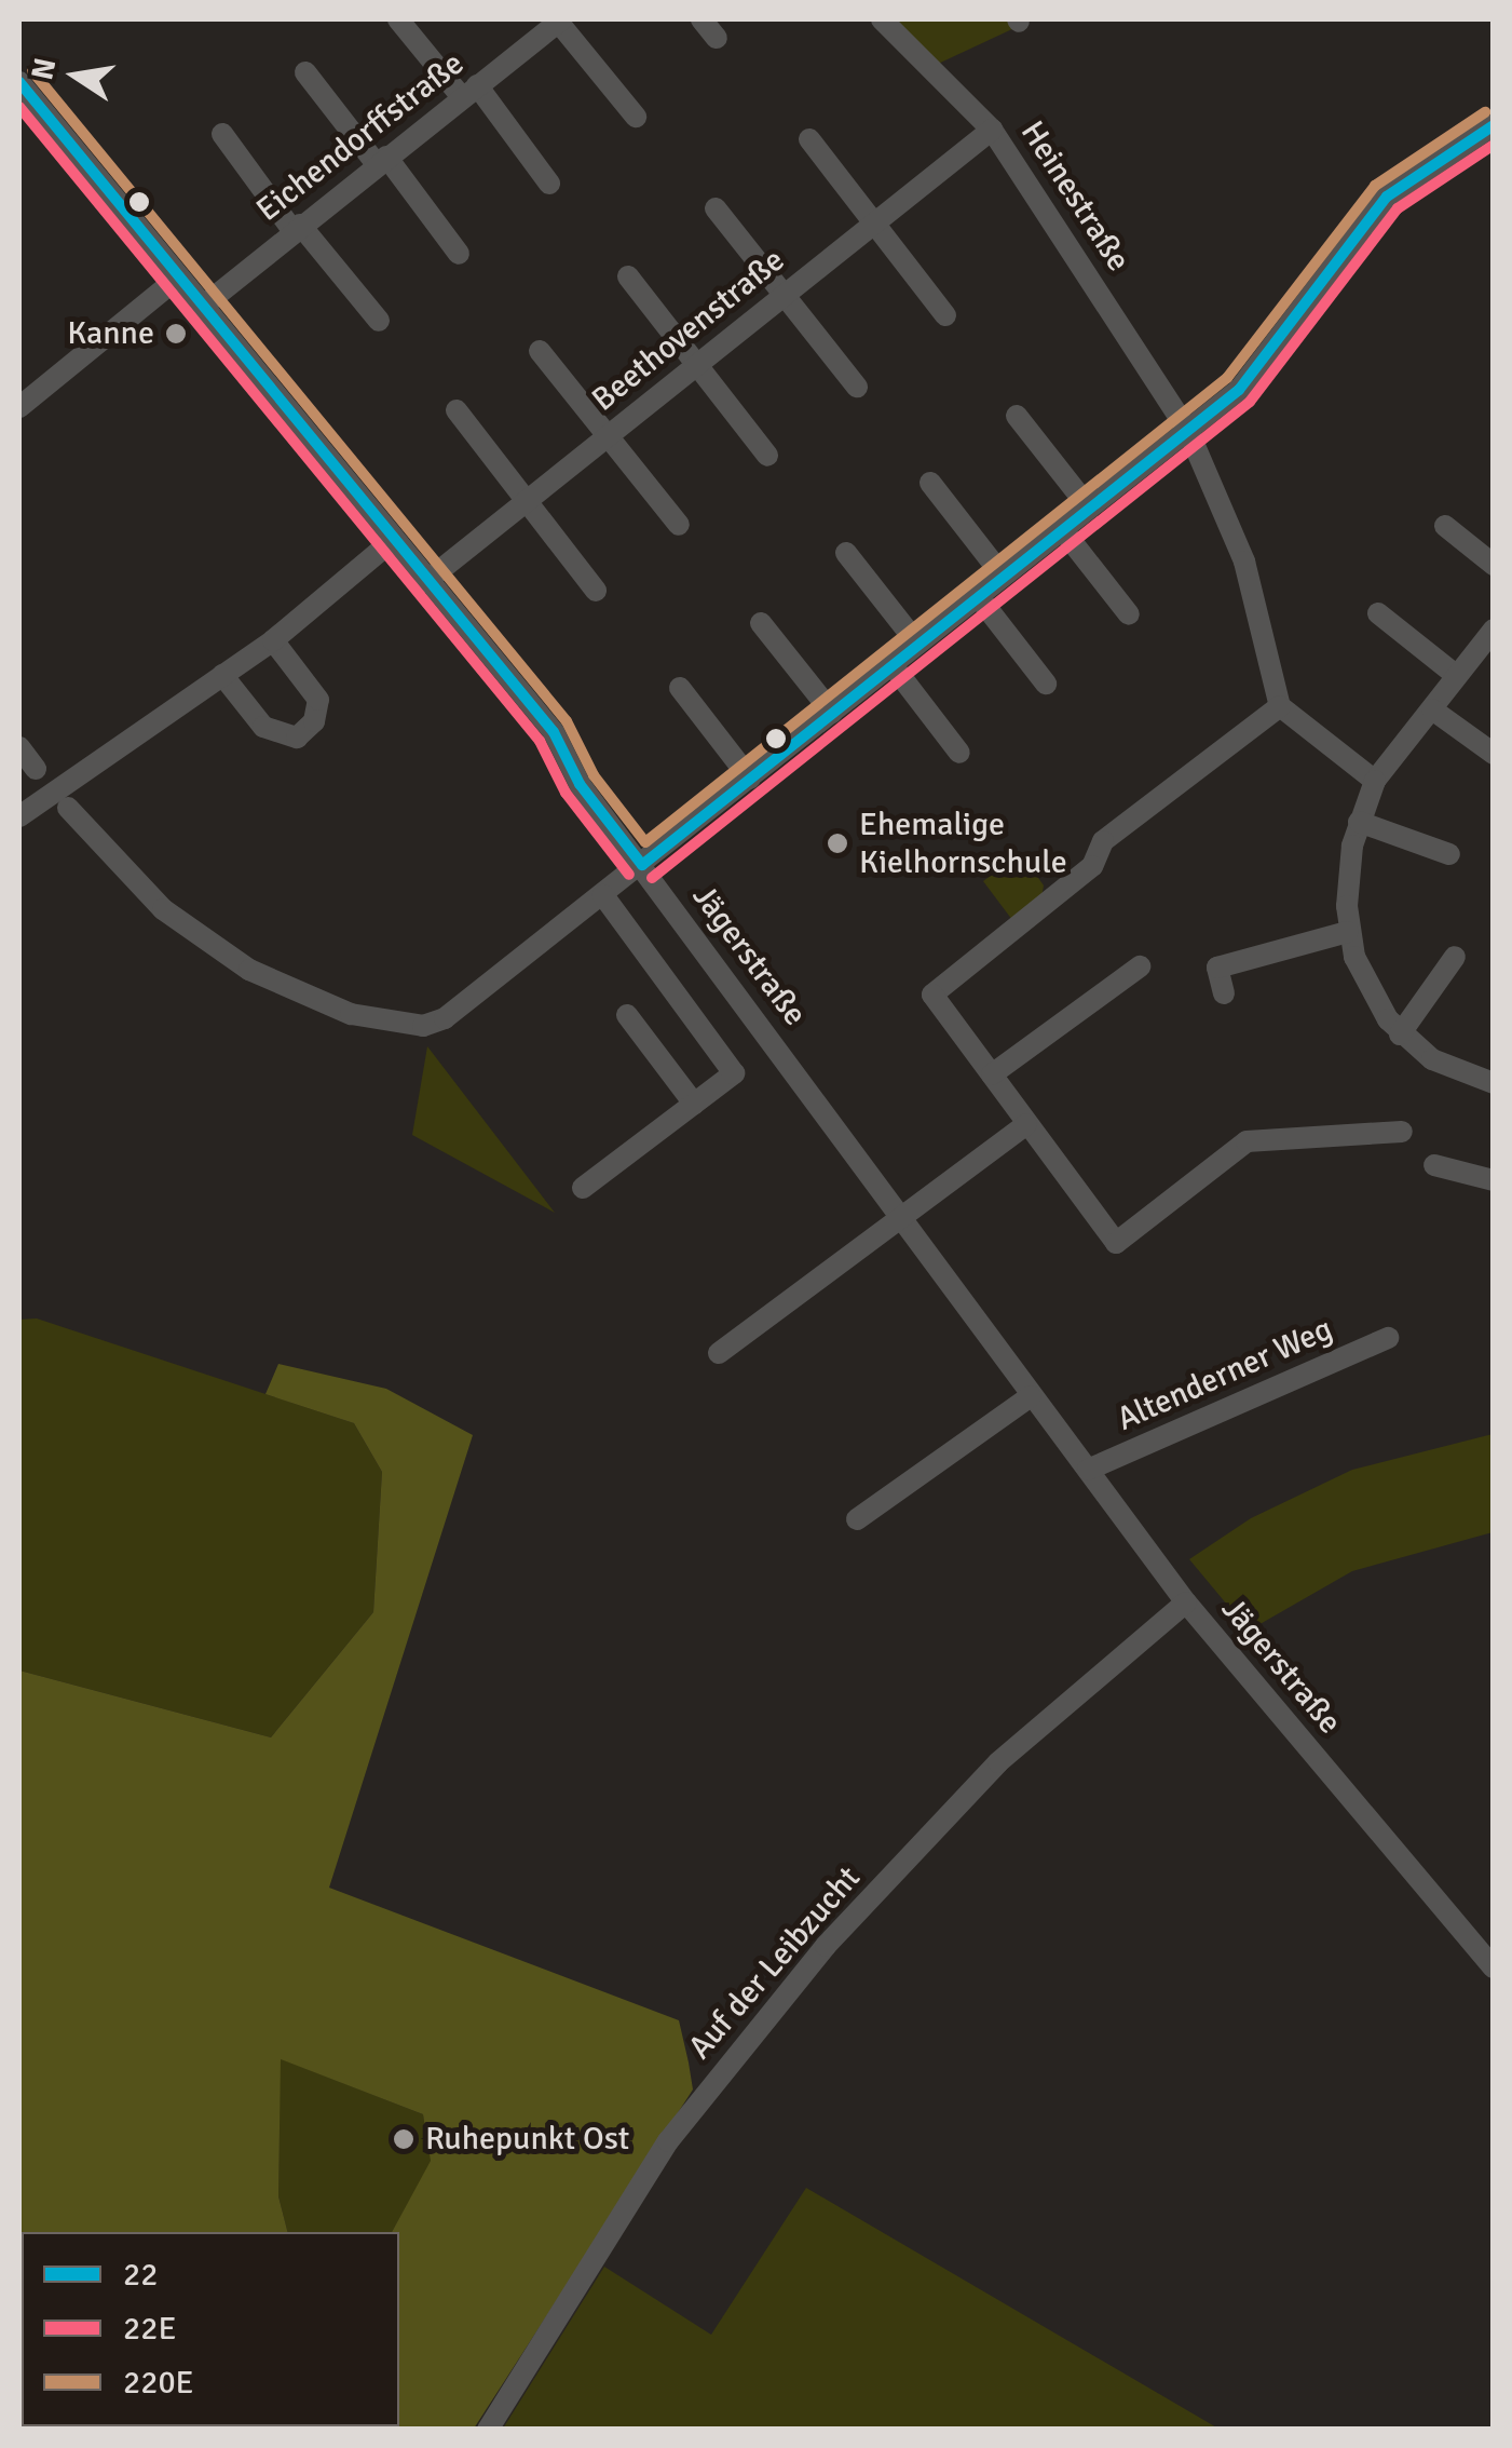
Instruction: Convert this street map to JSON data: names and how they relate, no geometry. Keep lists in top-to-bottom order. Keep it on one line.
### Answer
{"streets":{"street":["Eichendorffstraße","Heinestraße","Beethovenstraße","Jägerstraße","Altenderner Weg","Auf der Leibzucht"]},"crossings":[["Eichendorffstraße","Jägerstraße"],["Heinestraße","Beethovenstraße"],["Beethovenstraße","Jägerstraße"],["Jägerstraße","Altenderner Weg"],["Jägerstraße","Auf der Leibzucht"]],"places":["Kanne","Ehemalige Kielhornschule","Ruhepunkt Ost"],"lines":["transit line 220E","transit line 22","transit line 22E"],"legend":["22","22E","220E"],"north":"left"}
